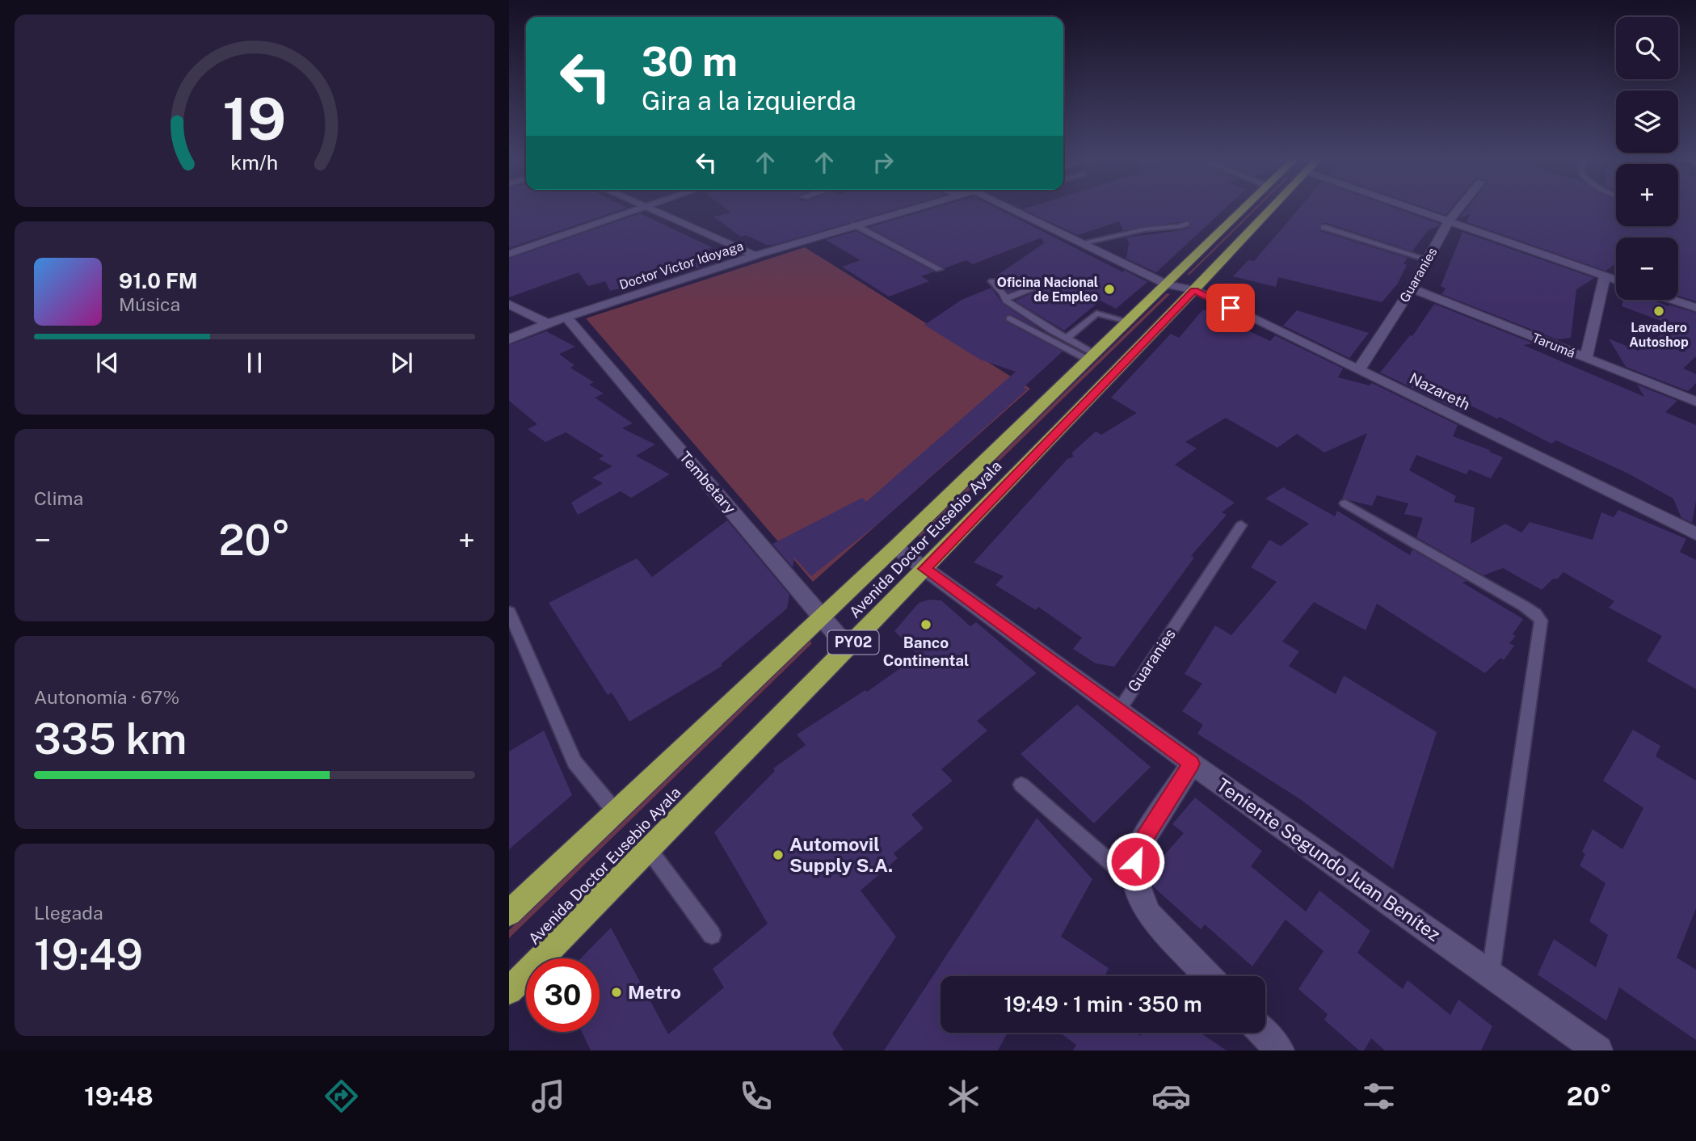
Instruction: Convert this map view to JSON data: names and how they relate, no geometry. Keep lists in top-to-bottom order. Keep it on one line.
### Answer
{"streets":{"highway":["Avenida Doctor Eusebio Ayala","PY02"],"street":["Doctor Victor Idoyaga","Guaranies","Tarumá","Nazareth","Tembetary","Teniente Segundo Juan Benítez"]},"crossings":[["Doctor Victor Idoyaga","Tembetary"],["Guaranies","Tarumá"],["Guaranies","Nazareth"],["Guaranies","Teniente Segundo Juan Benítez"],["Nazareth","Avenida Doctor Eusebio Ayala"],["Tembetary","Avenida Doctor Eusebio Ayala"],["Avenida Doctor Eusebio Ayala","Teniente Segundo Juan Benítez"]],"places":["Oficina Nacional de Empleo","Lavadero Autoshop","Banco Continental","Automovil Supply S.A.","Metro"],"page":{"map_buttons":["+","−"],"turn":["30 m","Gira a la izquierda"],"song":["91.0 FM","Música"],"tile":["Clima",["Autonomía · 67%","335 km"],["Llegada","19:49"]],"heat":["−","20°","+"],"limit":"30","trip":"19:49 · 1 min · 350 m","tabs":["19:48","20°"],"gauge":["19","km/h"]}}
